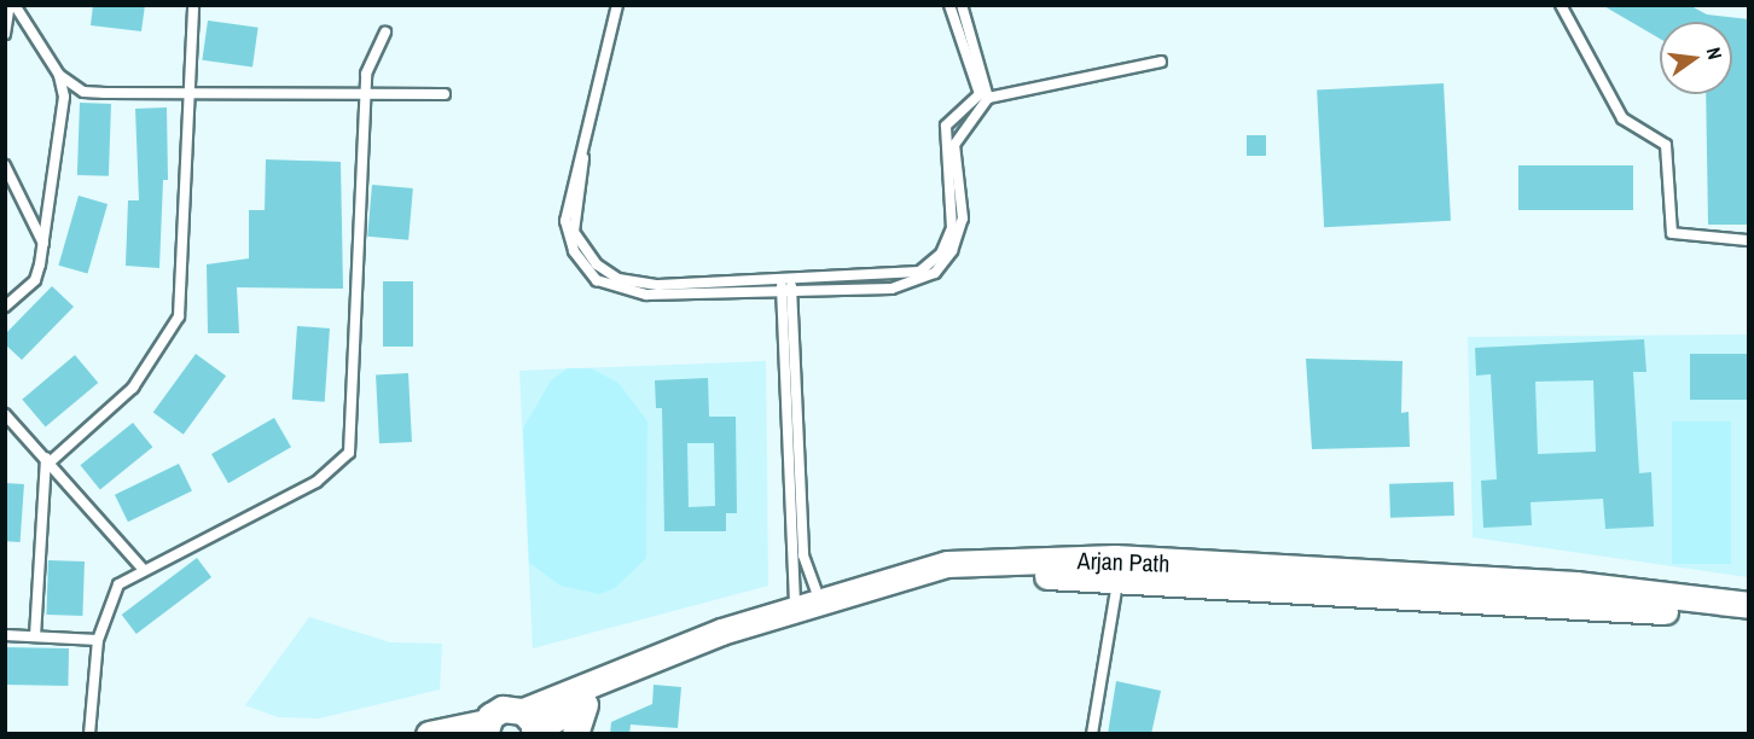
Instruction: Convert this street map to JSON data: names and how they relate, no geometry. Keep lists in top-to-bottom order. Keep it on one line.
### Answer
{"streets":{"main road":["Arjan Path"]},"north":"right"}
